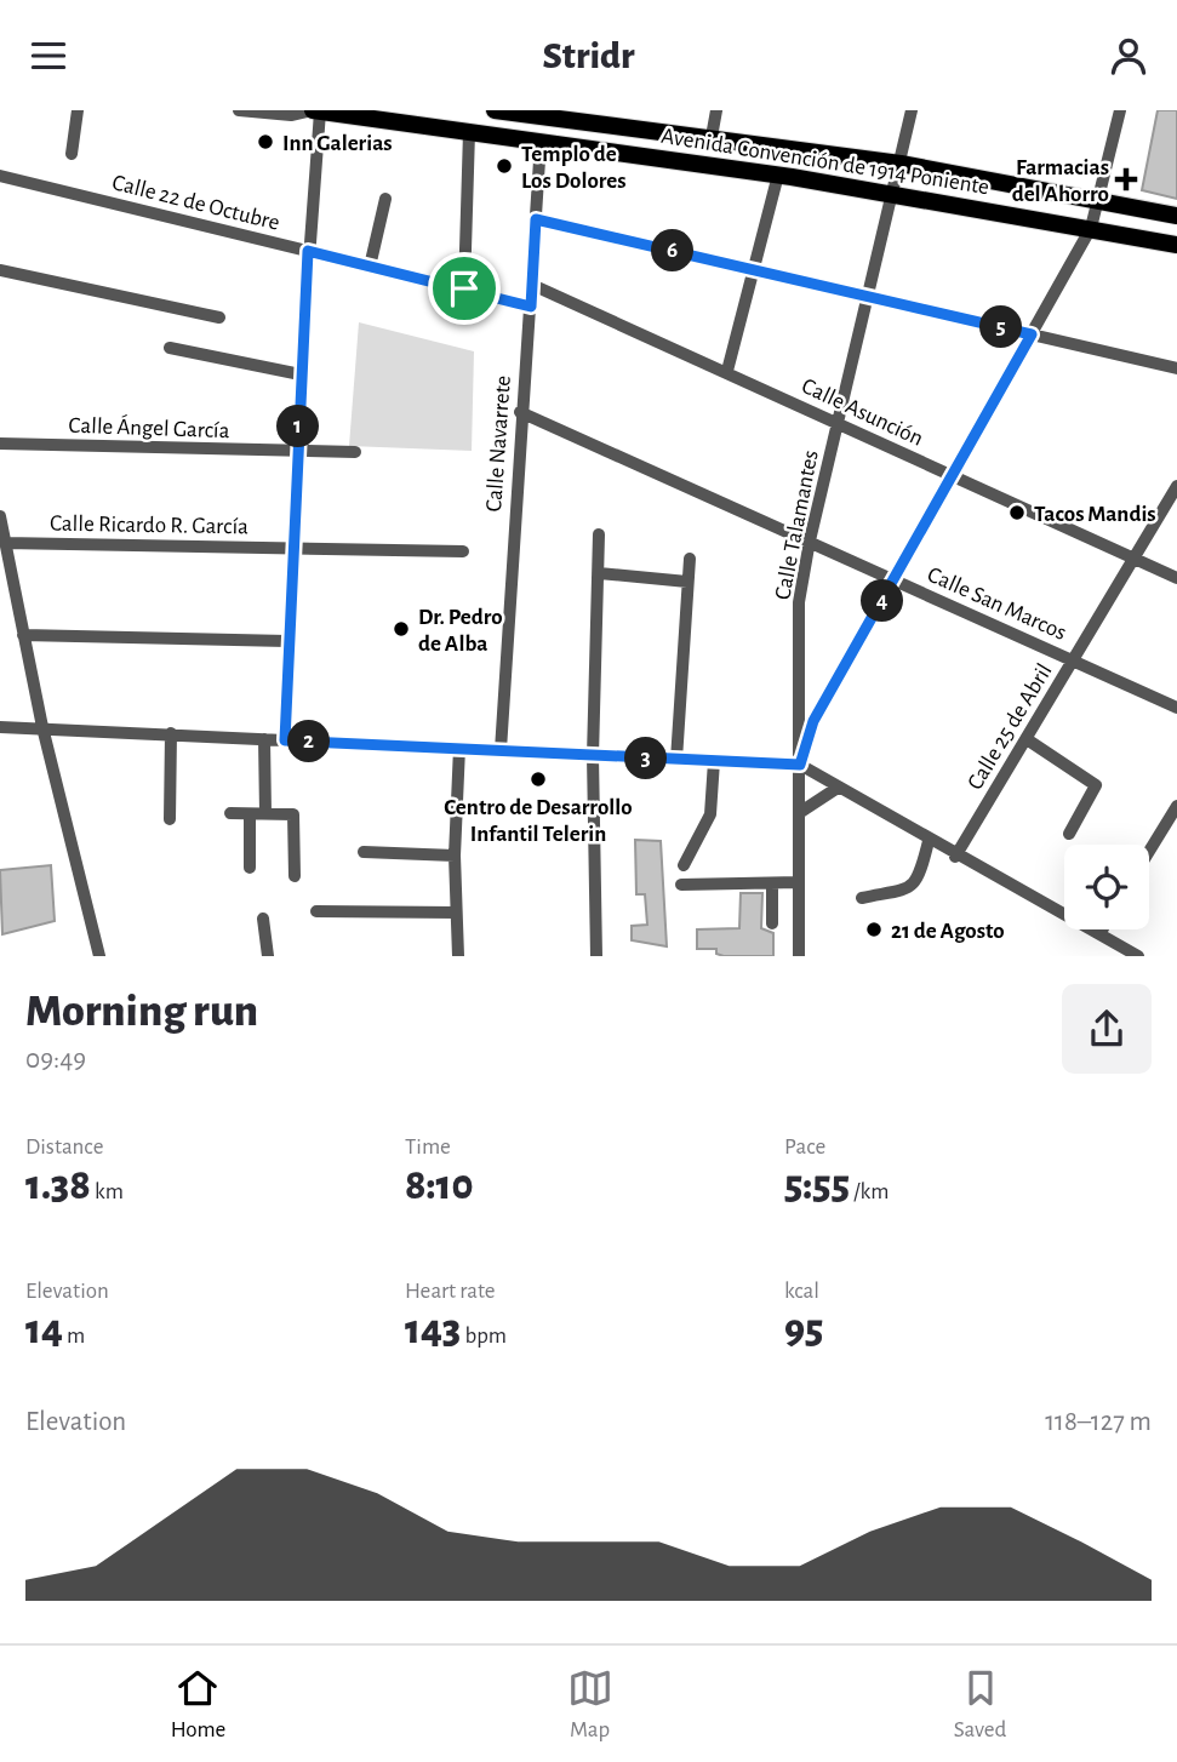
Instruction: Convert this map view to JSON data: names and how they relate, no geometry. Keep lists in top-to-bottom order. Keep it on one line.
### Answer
{"streets":{"main road":["Avenida Convención de 1914 Poniente"],"street":["Calle 22 de Octubre","Calle Asunción","Calle Ángel García","Calle Navarrete","Calle Ricardo R. García","Calle Talamantes","Calle San Marcos","Calle 25 de Abril"]},"crossings":[["Avenida Convención de 1914 Poniente","Calle Navarrete"],["Avenida Convención de 1914 Poniente","Calle Talamantes"],["Calle 22 de Octubre","Calle Navarrete"],["Calle Asunción","Calle Navarrete"],["Calle Asunción","Calle Talamantes"],["Calle Asunción","Calle 25 de Abril"],["Calle Navarrete","Calle San Marcos"],["Calle Talamantes","Calle San Marcos"],["Calle San Marcos","Calle 25 de Abril"]],"places":{"other":["Inn Galerias","Templo de Los Dolores","Tacos Mandis","Dr. Pedro de Alba","Centro de Desarrollo Infantil Telerin","21 de Agosto"],"health":["Farmacias del Ahorro"]},"page":{"header":"Stridr","pins":["6","5","1","4","2","3"],"heading":["Morning run","09:49"],"stats":[["Distance","1.38 km"],["Time","8:10"],["Pace","5:55 /km"],["Elevation","14 m"],["Heart rate","143 bpm"],["kcal","95"]],"chart":["Elevation","118–127 m"],"tabs":["Home","Map","Saved"]}}
